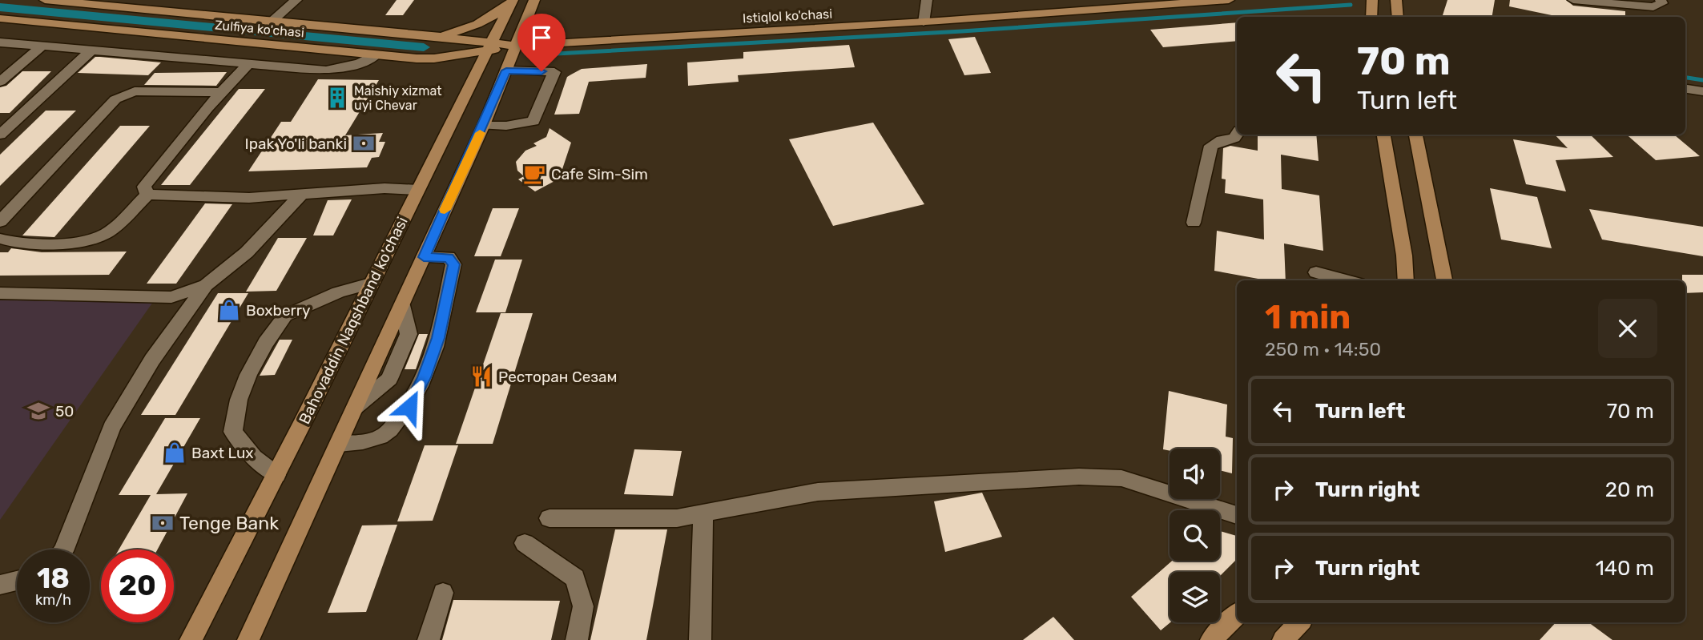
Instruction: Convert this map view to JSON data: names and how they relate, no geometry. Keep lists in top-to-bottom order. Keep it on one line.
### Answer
{"streets":{"main road":["Istiqlol ko'chasi","Zulfiya ko'chasi","Bahovaddin Naqshband ko'chasi"]},"crossings":[["Istiqlol ko'chasi","Zulfiya ko'chasi"],["Istiqlol ko'chasi","Bahovaddin Naqshband ko'chasi"],["Zulfiya ko'chasi","Bahovaddin Naqshband ko'chasi"]],"places":{"building":["Maishiy xizmat uyi Chevar"],"bank":["Ipak Yo'li banki","Tenge Bank"],"cafe":["Cafe Sim-Sim"],"shop":["Boxberry","Baxt Lux"],"restaurant":["Ресторан Сезам"],"school or university":["50"]},"page":{"turn":["70 m","Turn left"],"heading":["1 min","250 m · 14:50"],"list":[{"name":"Turn left","value":"70 m"},{"name":"Turn right","value":"20 m"},{"name":"Turn right","value":"140 m"}],"speed":"18 km/h","limit":"20"}}
